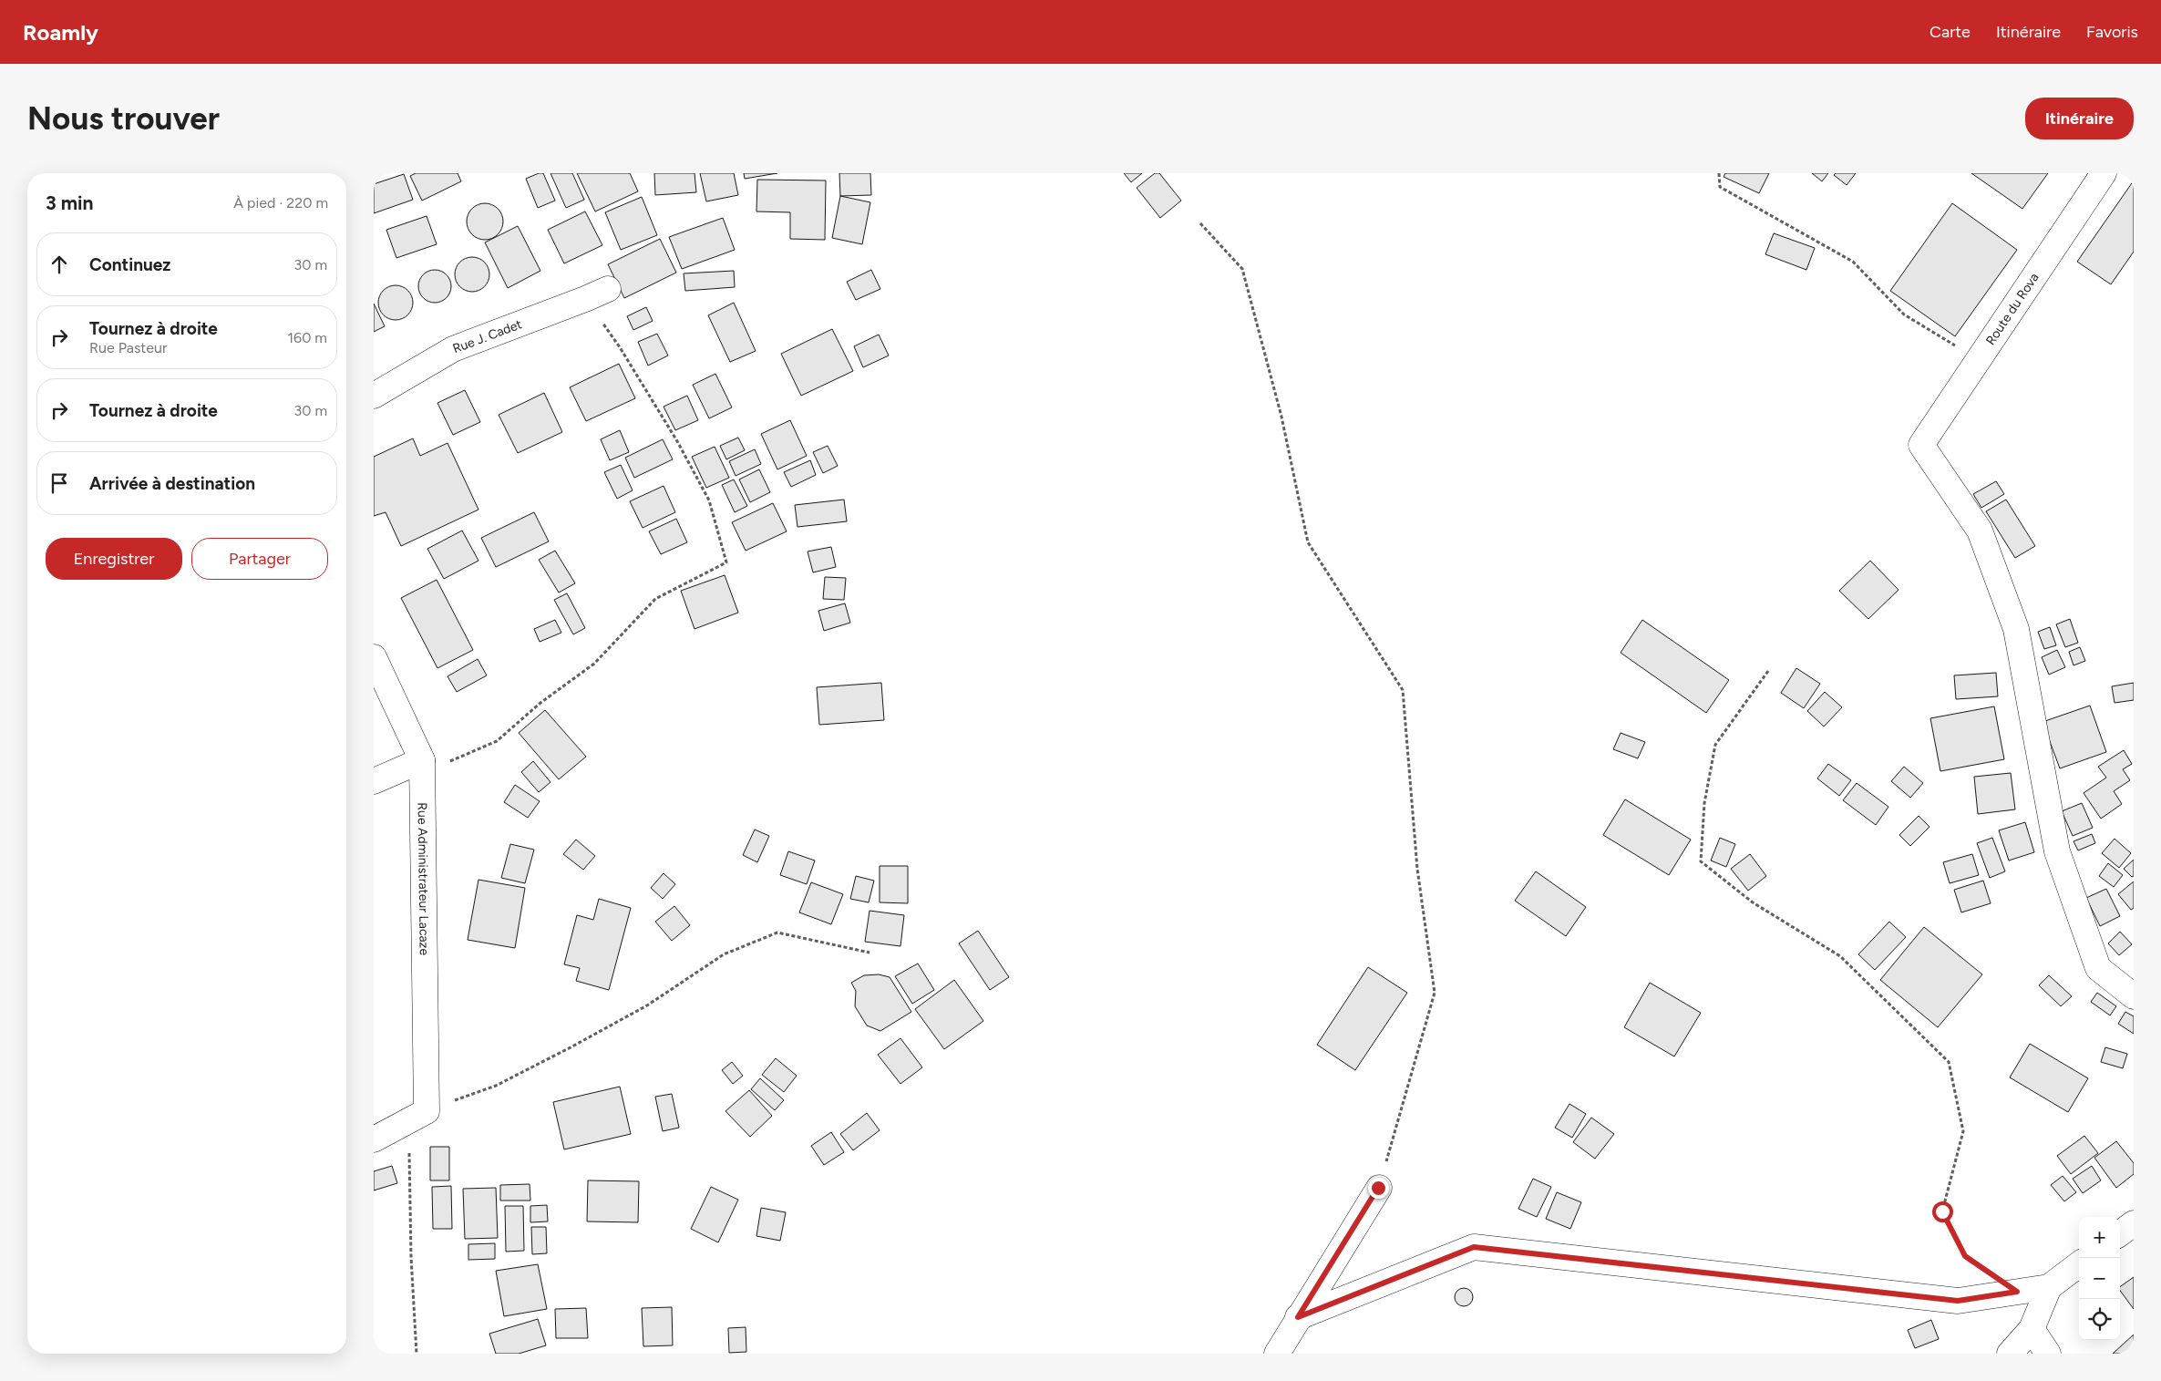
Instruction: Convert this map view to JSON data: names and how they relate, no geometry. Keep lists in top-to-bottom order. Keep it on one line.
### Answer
{"streets":{"street":["Route du Rova","Rue J. Cadet","Rue Administrateur Lacaze"]},"page":{"header":"Roamly","nav":["Carte","Itinéraire","Favoris"],"buttons":["Itinéraire",["Enregistrer","Partager"]],"title":"Nous trouver","heading":["3 min","À pied · 220 m"],"list":[["Continuez","30 m"],["Tournez à droite","Rue Pasteur","160 m"],["Tournez à droite","30 m"],"Arrivée à destination"],"map_buttons":["+","−"]}}
